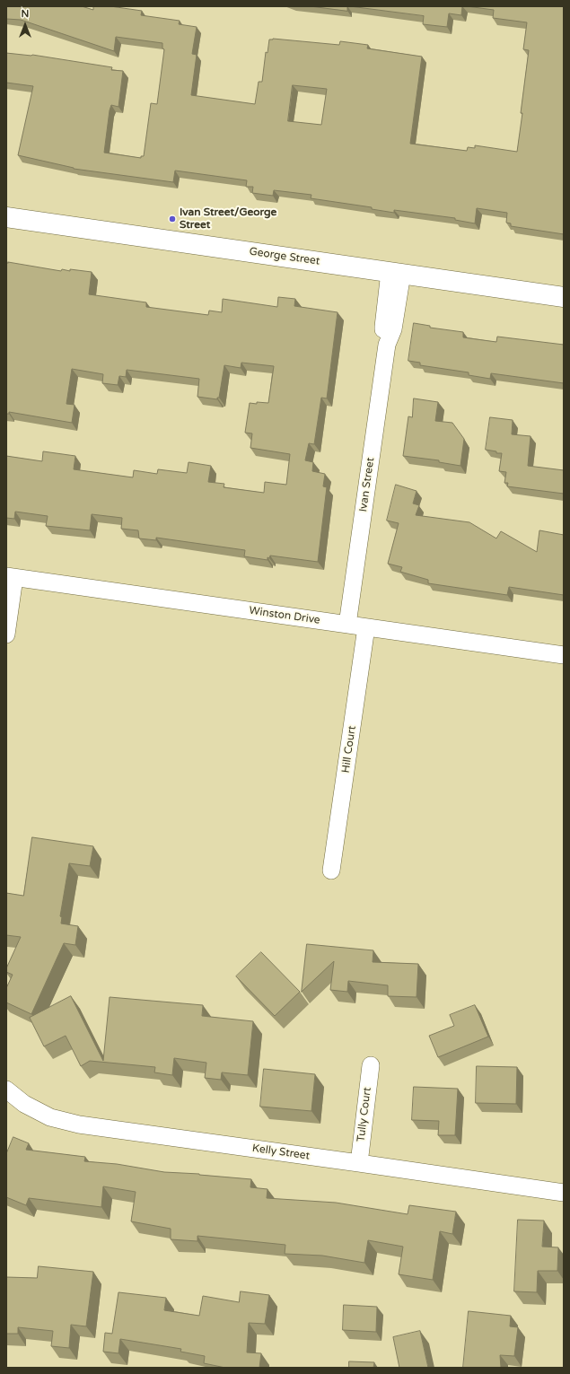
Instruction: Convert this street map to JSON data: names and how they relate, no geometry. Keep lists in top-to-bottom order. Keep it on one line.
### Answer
{"streets":{"main road":["George Street"],"street":["Ivan Street","Winston Drive","Hill Court","Tully Court","Kelly Street"]},"crossings":[["George Street","Ivan Street"],["Ivan Street","Winston Drive"],["Winston Drive","Hill Court"],["Tully Court","Kelly Street"]],"places":["Ivan Street/George Street"],"north":"top"}
